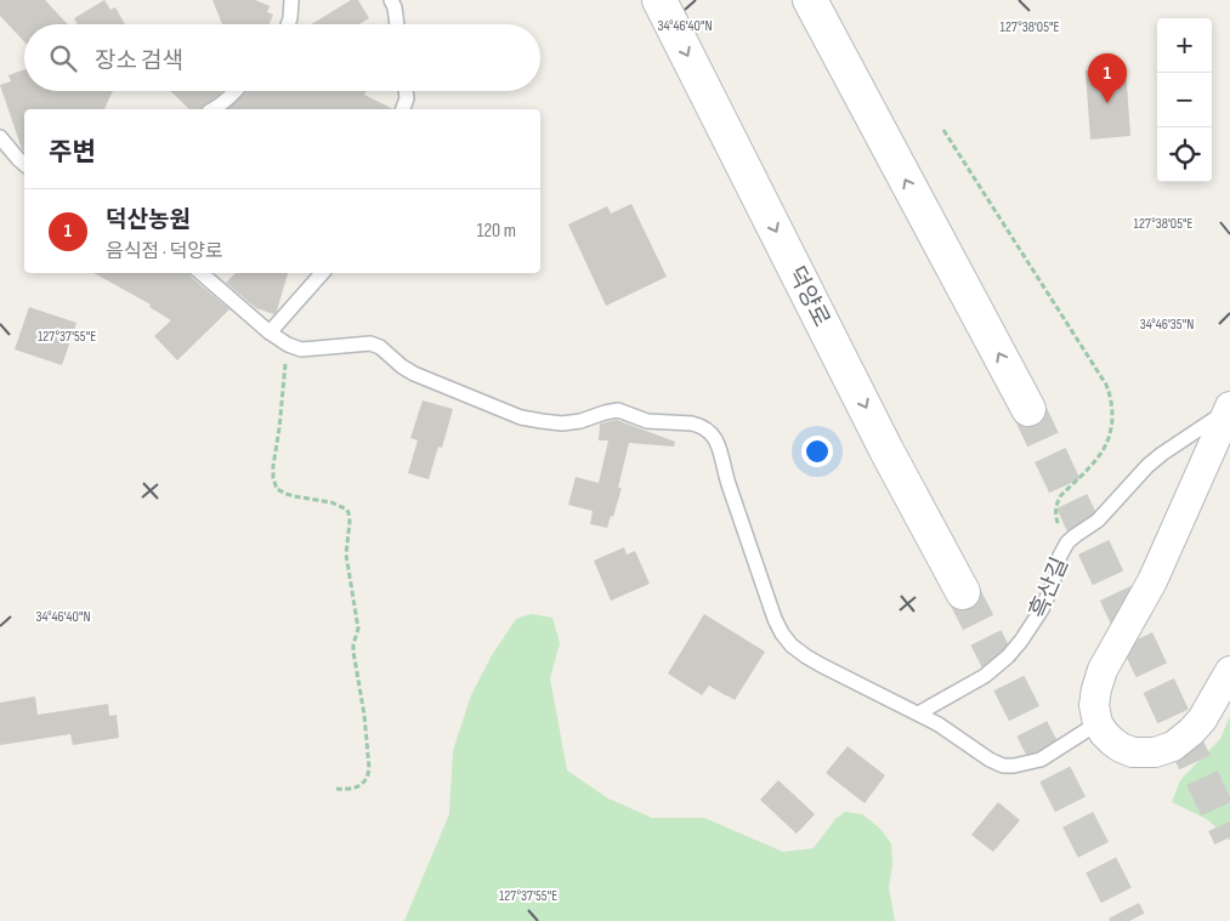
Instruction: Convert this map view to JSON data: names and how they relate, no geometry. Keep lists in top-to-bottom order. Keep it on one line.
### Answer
{"streets":{"main road":["덕양로"],"lane":["흑산길"]},"page":{"map_buttons":["+","−"],"search":"장소 검색","pins":"1","heading":"주변","list":[{"mark":"1","name":"덕산농원","note":"음식점 · 덕양로","value":"120 m"}]},"coordinates":["34°46'40\"N","127°38'05\"E","34°46'35\"N","127°37'55\"E"]}
